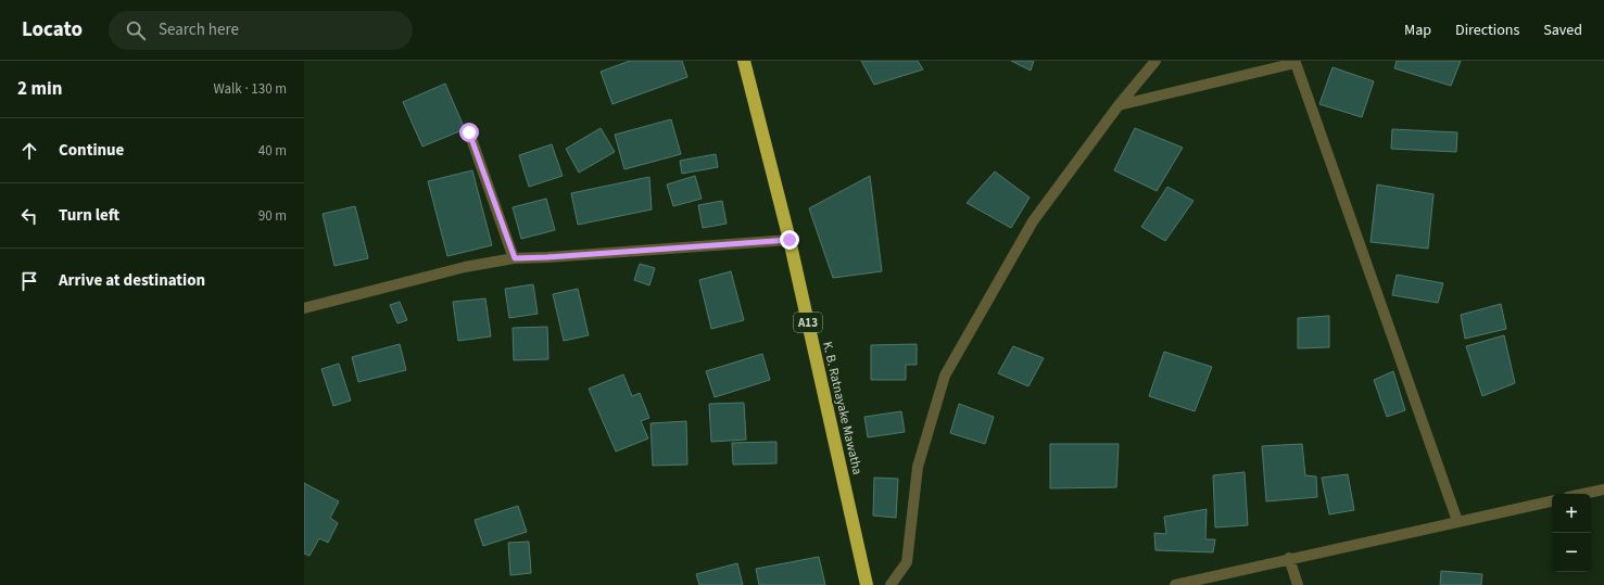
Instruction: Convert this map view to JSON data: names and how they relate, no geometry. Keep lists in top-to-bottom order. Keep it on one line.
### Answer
{"streets":{"highway":["A13","K. B. Ratnayake Mawatha"]},"page":{"header":"Locato","search":"Search here","nav":["Map","Directions","Saved"],"heading":["2 min","Walk · 130 m"],"list":[["Continue","40 m"],["Turn left","90 m"],"Arrive at destination"],"map_buttons":["+","−"]}}
